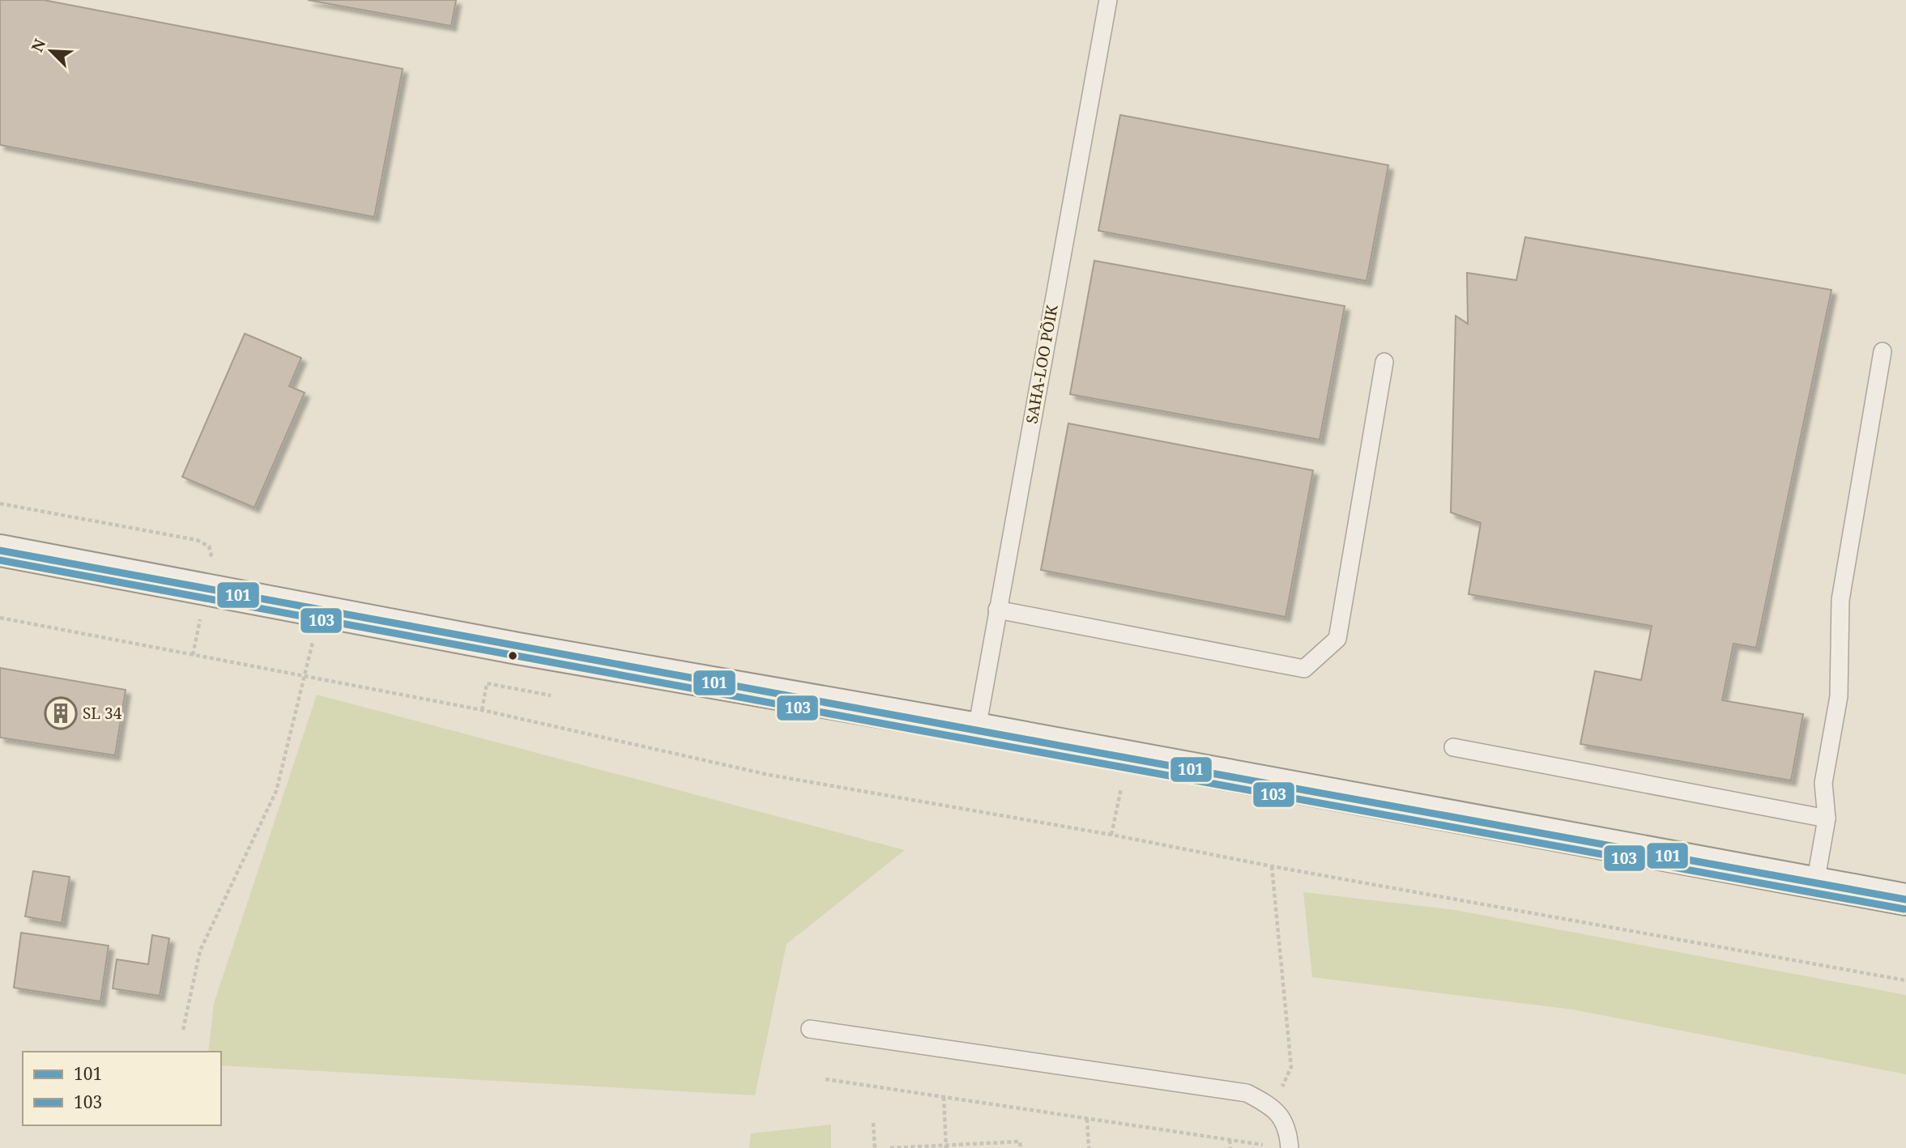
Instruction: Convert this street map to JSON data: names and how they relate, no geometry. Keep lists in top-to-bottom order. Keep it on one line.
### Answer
{"streets":{"lane":["SAHA-LOO PÕIK"]},"places":{"building":["SL 34"]},"lines":["transit line 101","transit line 103"],"legend":["101","103"],"north":"top left"}
